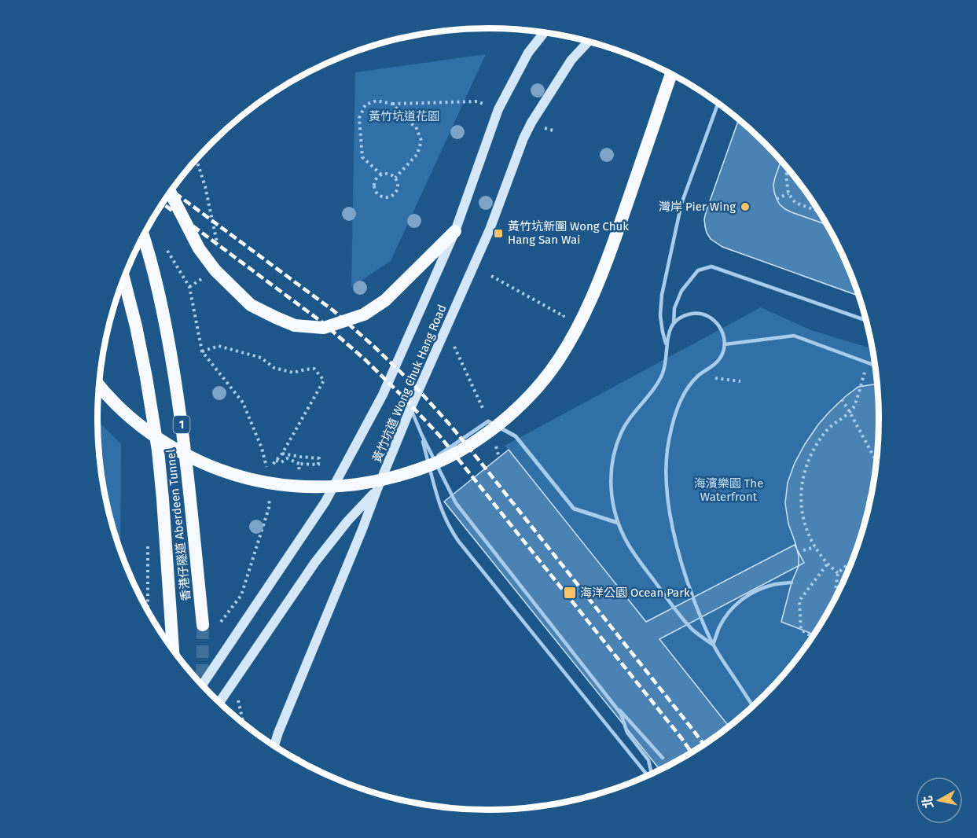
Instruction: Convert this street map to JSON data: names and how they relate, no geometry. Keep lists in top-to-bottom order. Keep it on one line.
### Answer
{"streets":{"highway":["1","香港仔隧道 Aberdeen Tunnel"],"main road":["黃竹坑道 Wong Chuk Hang Road"]},"parks":["黃竹坑道花園","海濱樂園 The Waterfront"],"places":{"other":["灣岸 Pier Wing"],"transit":["黃竹坑新圍 Wong Chuk Hang San Wai","海洋公園 Ocean Park"]},"north":"left"}
